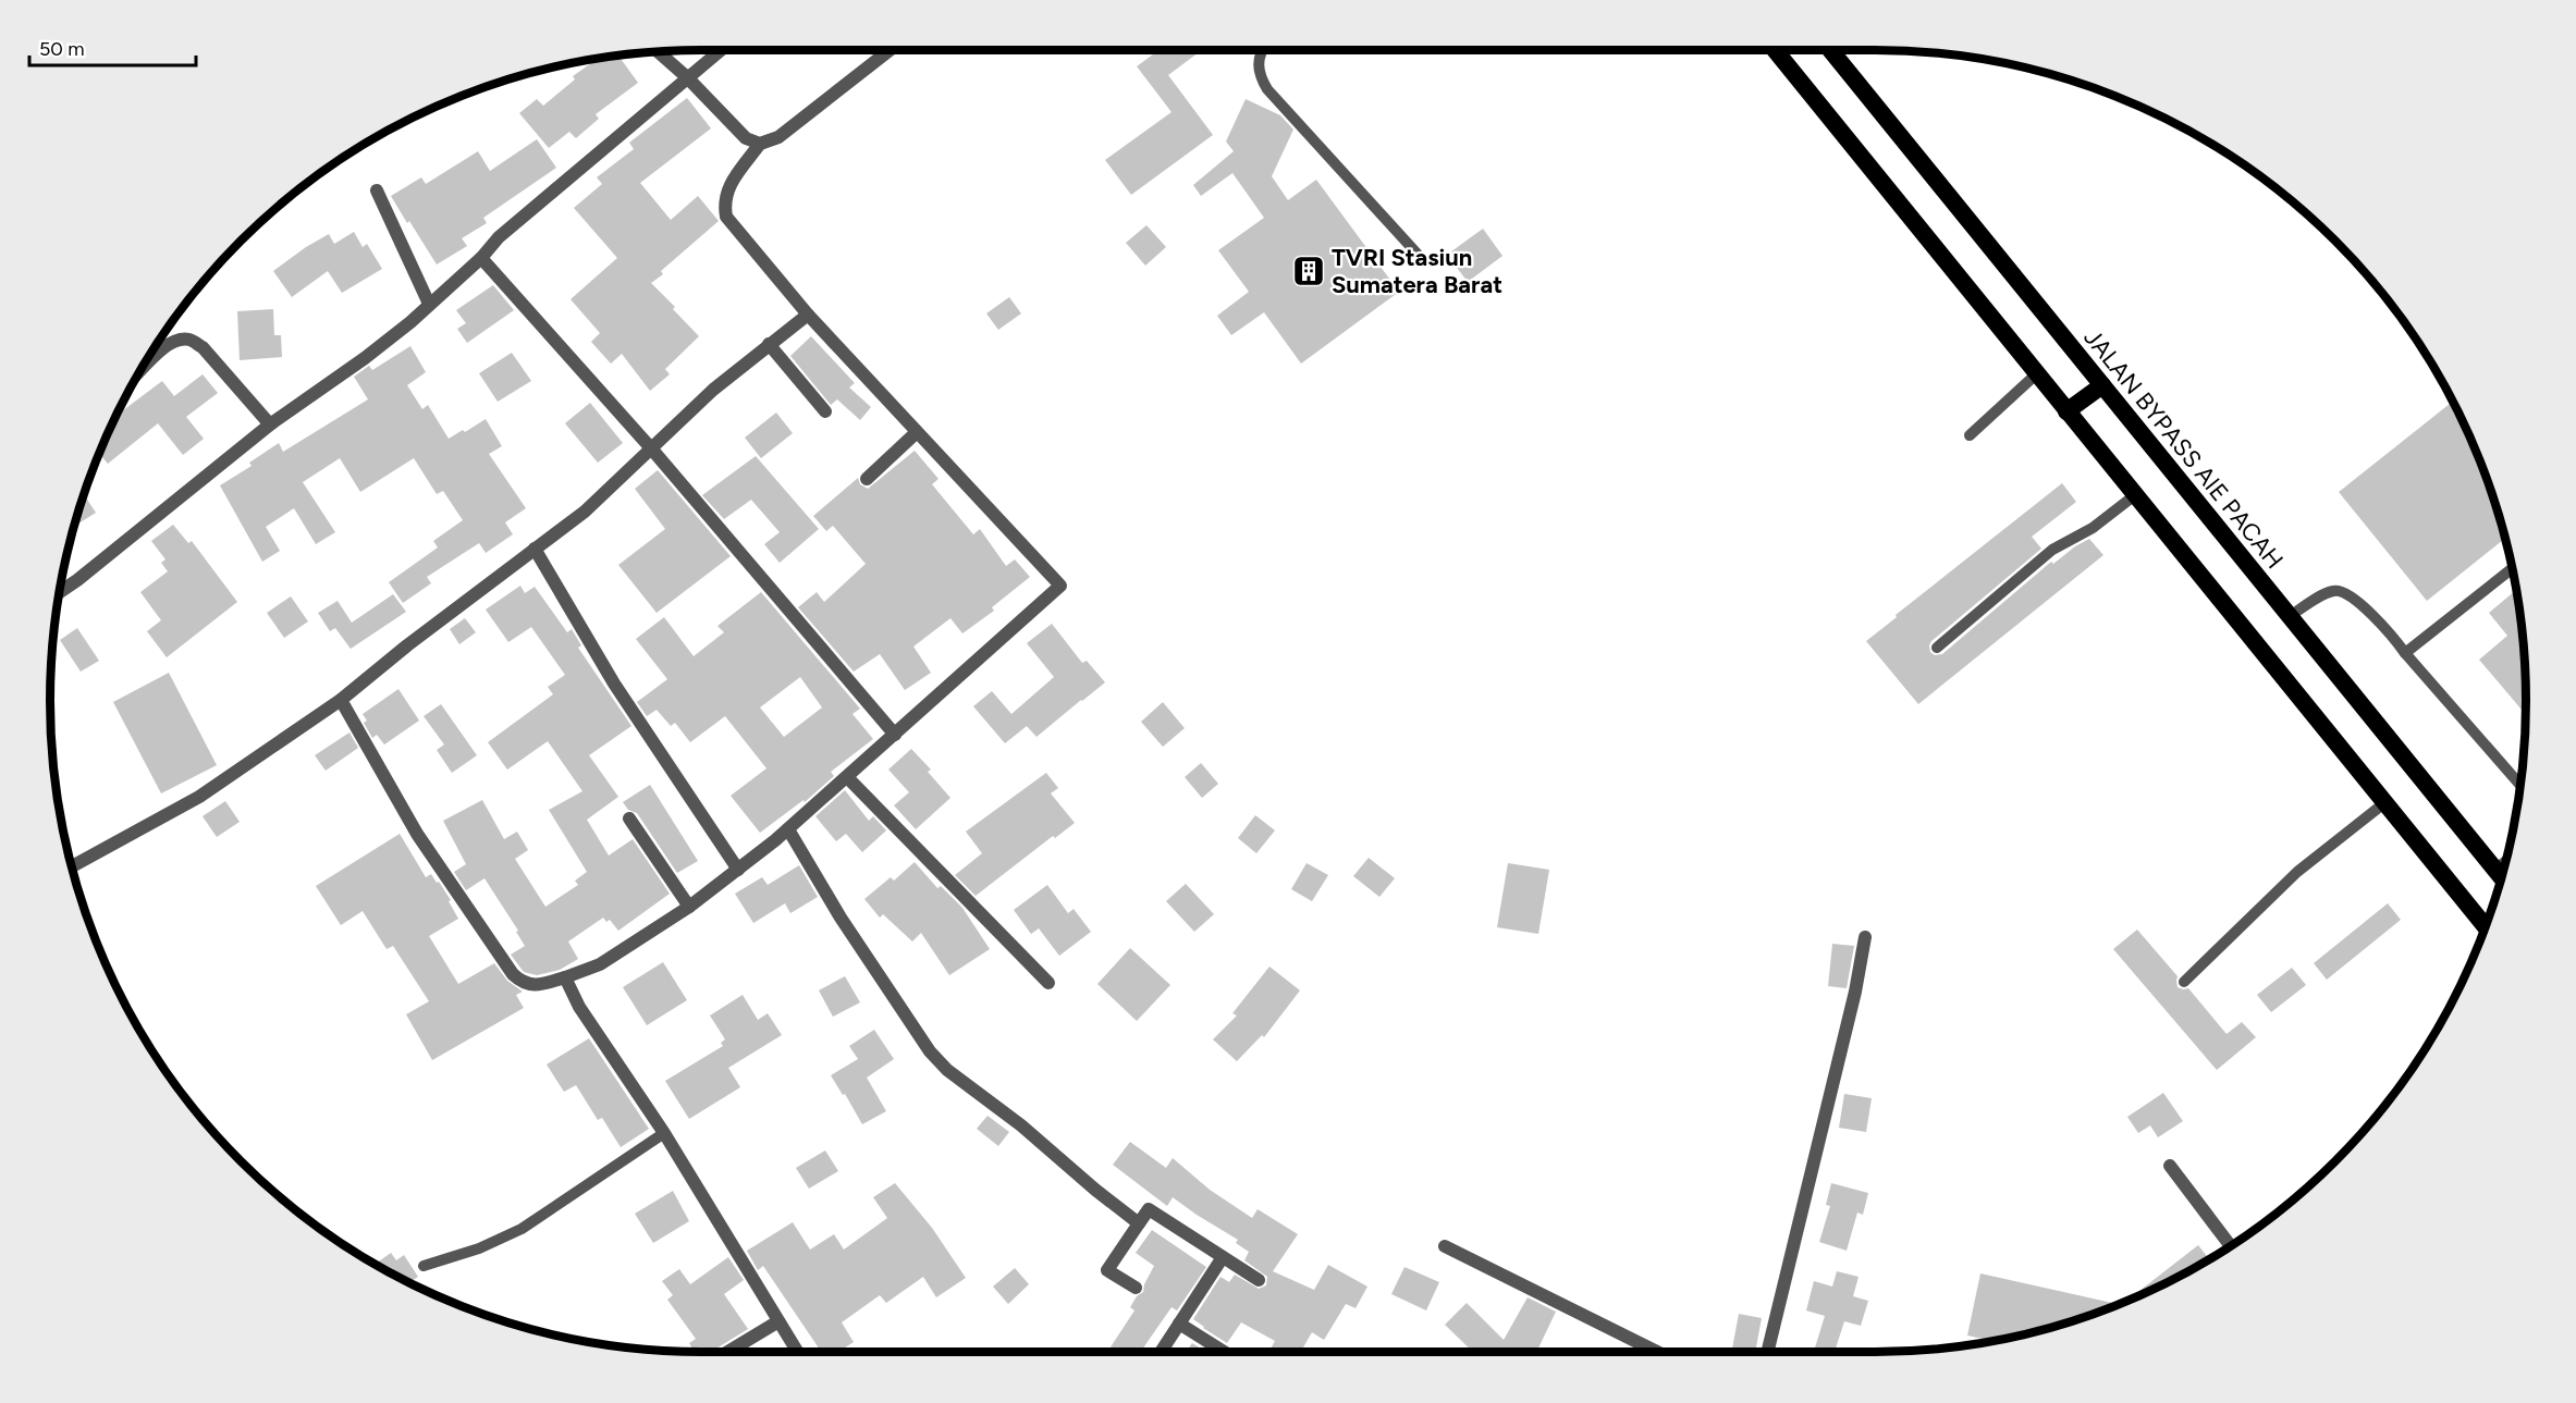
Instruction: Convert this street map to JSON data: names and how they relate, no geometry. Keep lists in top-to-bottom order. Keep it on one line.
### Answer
{"streets":{"highway":["JALAN BYPASS AIE PACAH"]},"places":{"building":["TVRI Stasiun Sumatera Barat"]},"scale_bar":"50 m"}
